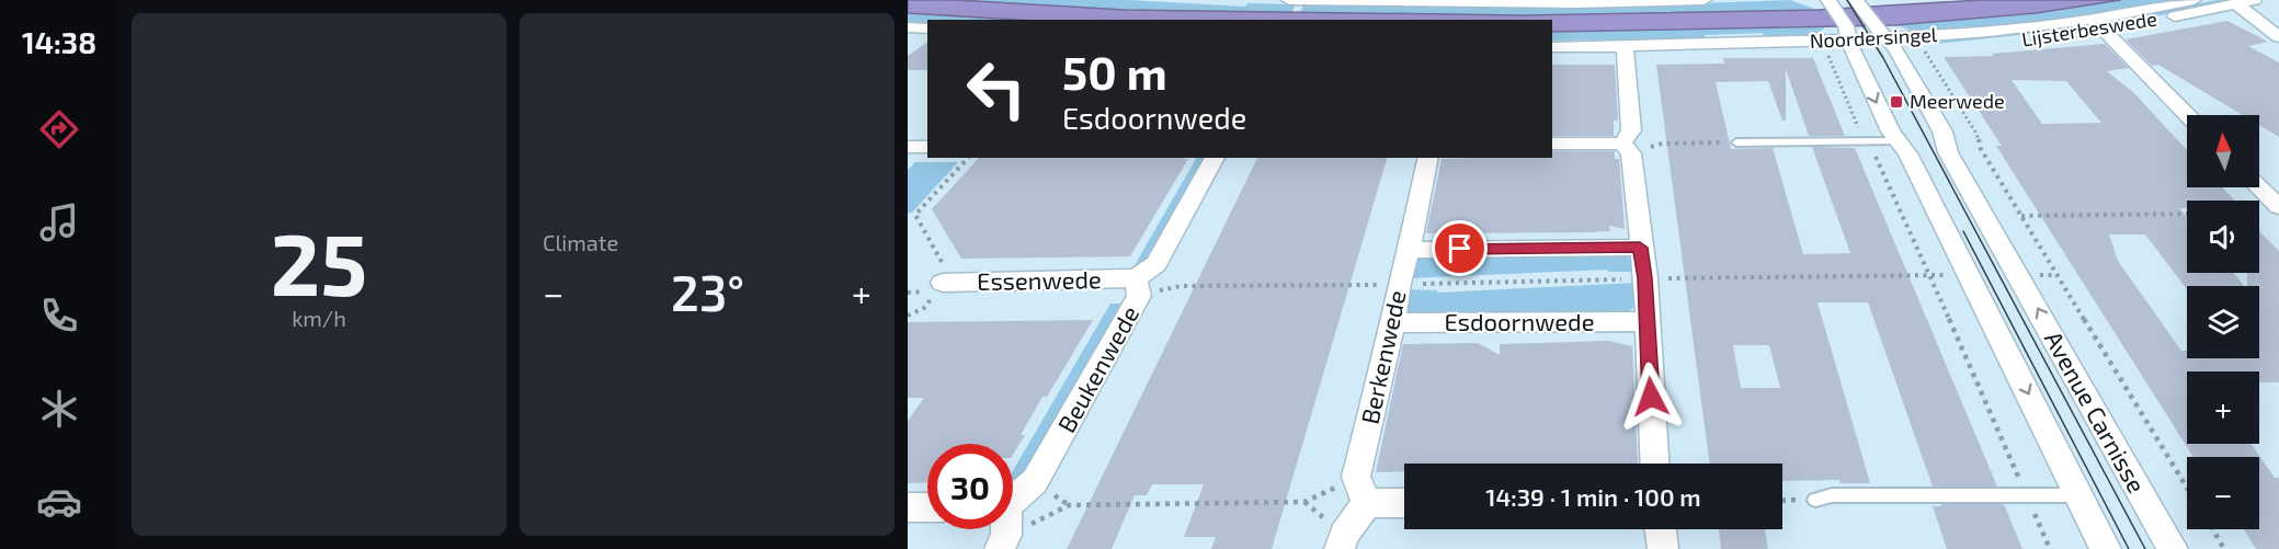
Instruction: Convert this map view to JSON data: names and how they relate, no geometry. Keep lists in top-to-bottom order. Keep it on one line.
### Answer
{"streets":{"street":["Lijsterbeswede","Noordersingel","Essenwede","Esdoornwede","Berkenwede","Beukenwede","Avenue Carnisse"]},"crossings":[["Lijsterbeswede","Noordersingel"],["Noordersingel","Avenue Carnisse"],["Essenwede","Beukenwede"],["Esdoornwede","Berkenwede"]],"places":{"transit":["Meerwede"]},"north":"top","page":{"tabs":"14:38","tile":[["25","km/h"],"Climate"],"turn":["50 m","Esdoornwede"],"map_buttons":["+","−"],"heat":["−","23°","+"],"limit":"30","trip":"14:39 · 1 min · 100 m"}}
